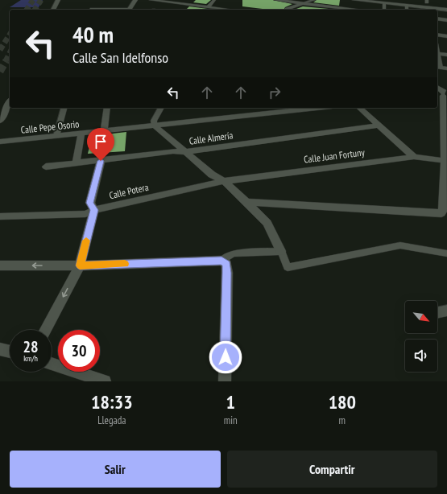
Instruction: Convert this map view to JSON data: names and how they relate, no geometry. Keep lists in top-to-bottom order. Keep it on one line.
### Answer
{"streets":{"street":["Calle Pepe Osorio","Calle Almería","Calle Juan Fortuny","Calle Potera"]},"crossings":[["Calle Juan Fortuny","Calle Potera"]],"north":"bottom right","page":{"turn":["40 m","Calle San Idelfonso"],"speed":"28 km/h","limit":"30","eta":["18:33","Llegada","1","min","180","m"],"buttons":["Salir","Compartir"]}}
